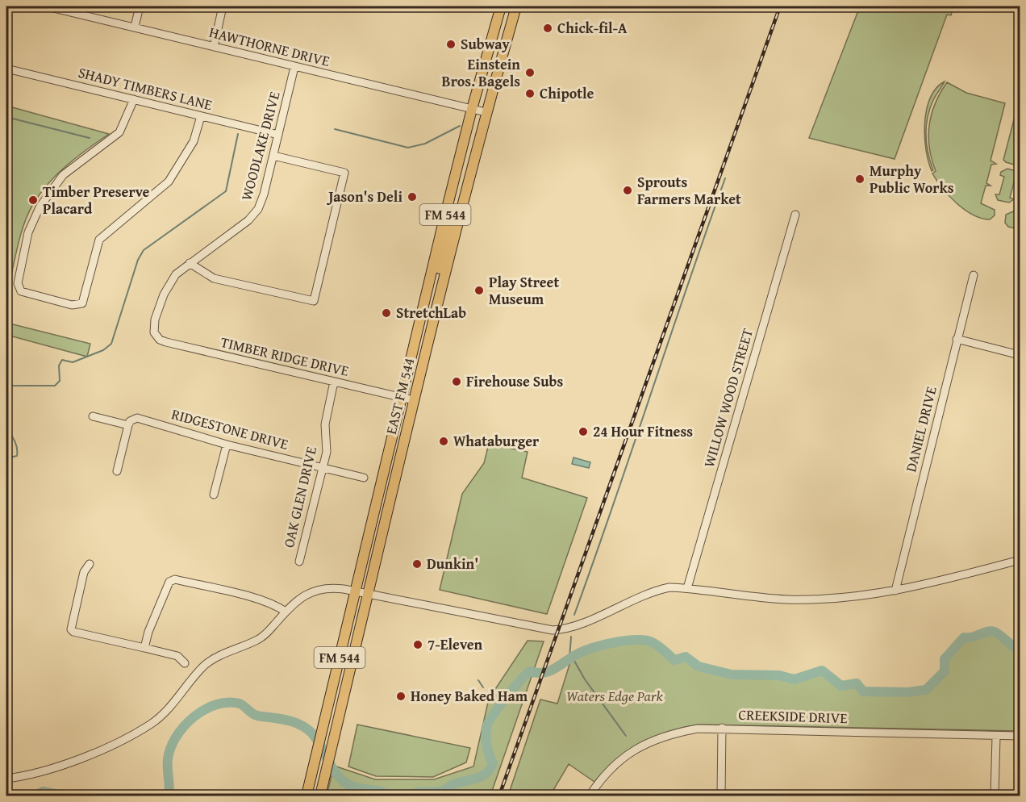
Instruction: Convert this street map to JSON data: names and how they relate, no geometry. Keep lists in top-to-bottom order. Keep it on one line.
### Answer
{"streets":{"main road":["FM 544","EAST FM 544"],"street":["HAWTHORNE DRIVE","SHADY TIMBERS LANE","WOODLAKE DRIVE","TIMBER RIDGE DRIVE","WILLOW WOOD STREET","RIDGESTONE DRIVE","DANIEL DRIVE","OAK GLEN DRIVE","CREEKSIDE DRIVE"]},"crossings":[["HAWTHORNE DRIVE","WOODLAKE DRIVE"],["HAWTHORNE DRIVE","EAST FM 544"],["SHADY TIMBERS LANE","WOODLAKE DRIVE"],["WOODLAKE DRIVE","TIMBER RIDGE DRIVE"],["TIMBER RIDGE DRIVE","EAST FM 544"],["TIMBER RIDGE DRIVE","OAK GLEN DRIVE"],["RIDGESTONE DRIVE","OAK GLEN DRIVE"]],"parks":["Waters Edge Park"],"places":["Chick-fil-A","Subway","Einstein Bros. Bagels","Chipotle","Murphy Public Works","Sprouts Farmers Market","Jason's Deli","Timber Preserve Placard","Play Street Museum","StretchLab","Firehouse Subs","24 Hour Fitness","Whataburger","Dunkin'","7-Eleven","Honey Baked Ham"]}
